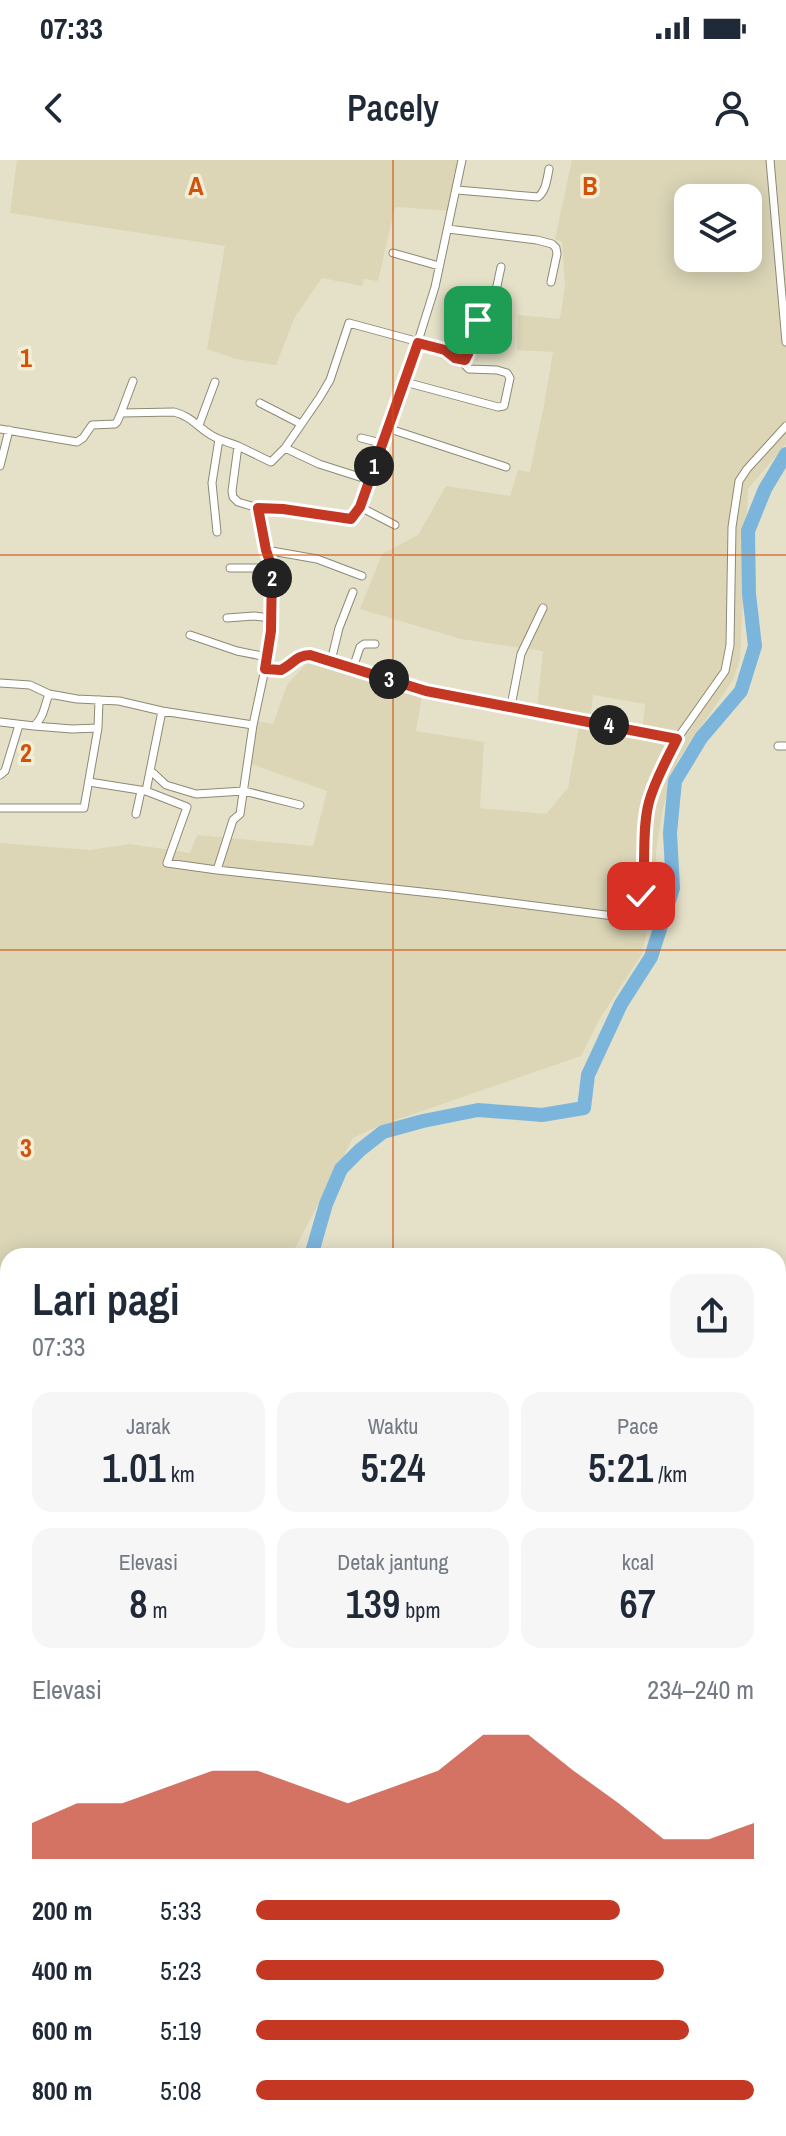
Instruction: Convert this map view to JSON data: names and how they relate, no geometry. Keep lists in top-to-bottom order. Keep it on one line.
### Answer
{"page":{"status":"07:33","header":"Pacely","pins":["1","2","3","4"],"heading":["Lari pagi","07:33"],"stats":[["Jarak","1.01 km"],["Waktu","5:24"],["Pace","5:21 /km"],["Elevasi","8 m"],["Detak jantung","139 bpm"],["kcal","67"]],"chart":["Elevasi","234–240 m"],"list":[{"name":"200 m","note":"5:33"},{"name":"400 m","note":"5:23"},{"name":"600 m","note":"5:19"},{"name":"800 m","note":"5:08"}]},"grid":{"columns":["A","B"],"rows":["1","2","3"]}}
